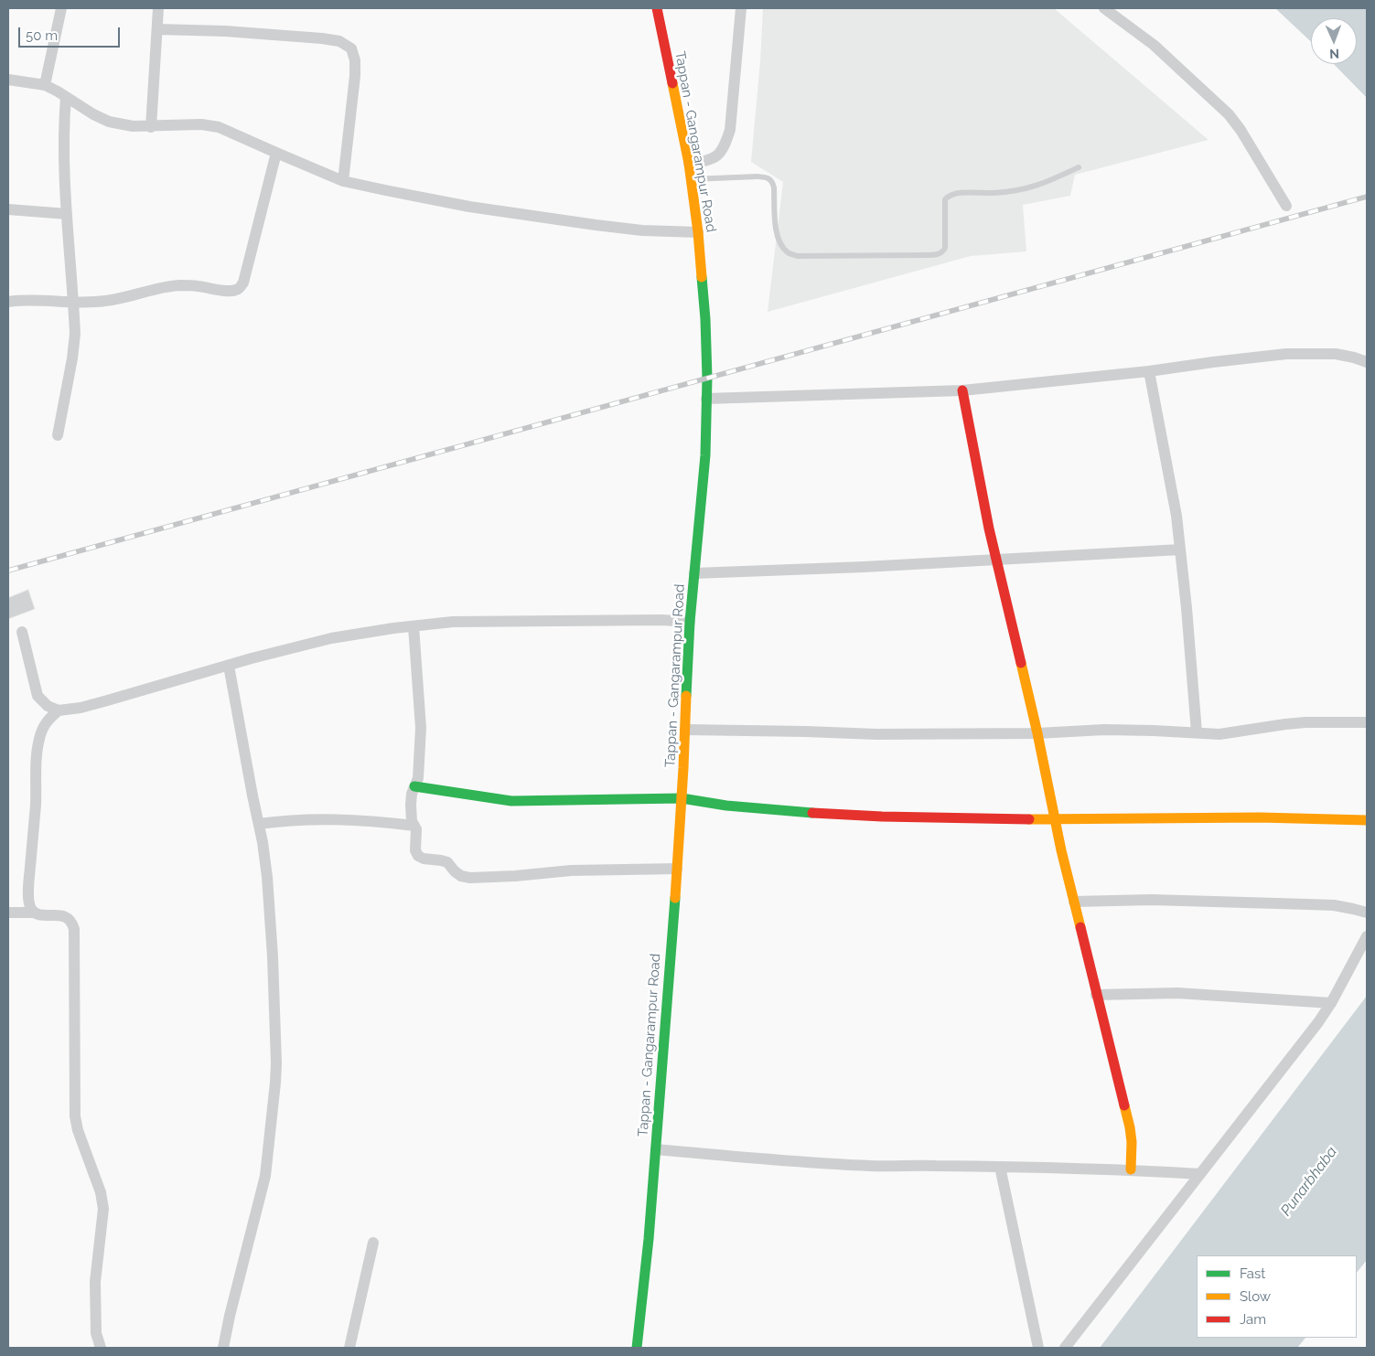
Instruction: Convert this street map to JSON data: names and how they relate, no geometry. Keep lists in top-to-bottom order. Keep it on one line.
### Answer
{"streets":{"street":["Tappan - Gangarampur Road"]},"water":["Punarbhaba"],"legend":["Fast","Slow","Jam"],"scale_bar":"50 m","north":"bottom"}
